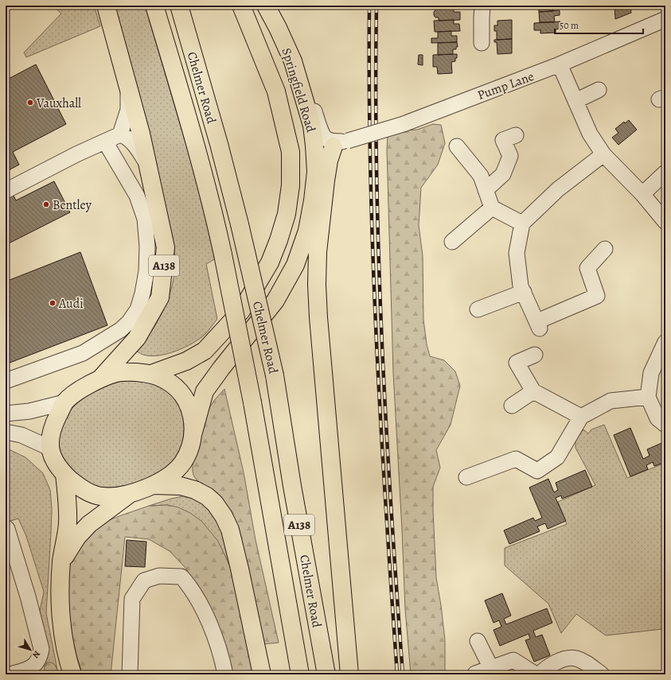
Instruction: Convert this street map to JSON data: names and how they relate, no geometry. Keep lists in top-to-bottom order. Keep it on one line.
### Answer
{"streets":{"main road":["Chelmer Road","Springfield Road","A138"],"street":["Pump Lane"]},"crossings":[["Pump Lane","Springfield Road"]],"places":["Vauxhall","Bentley","Audi"],"scale_bar":"50 m","north":"bottom right"}
